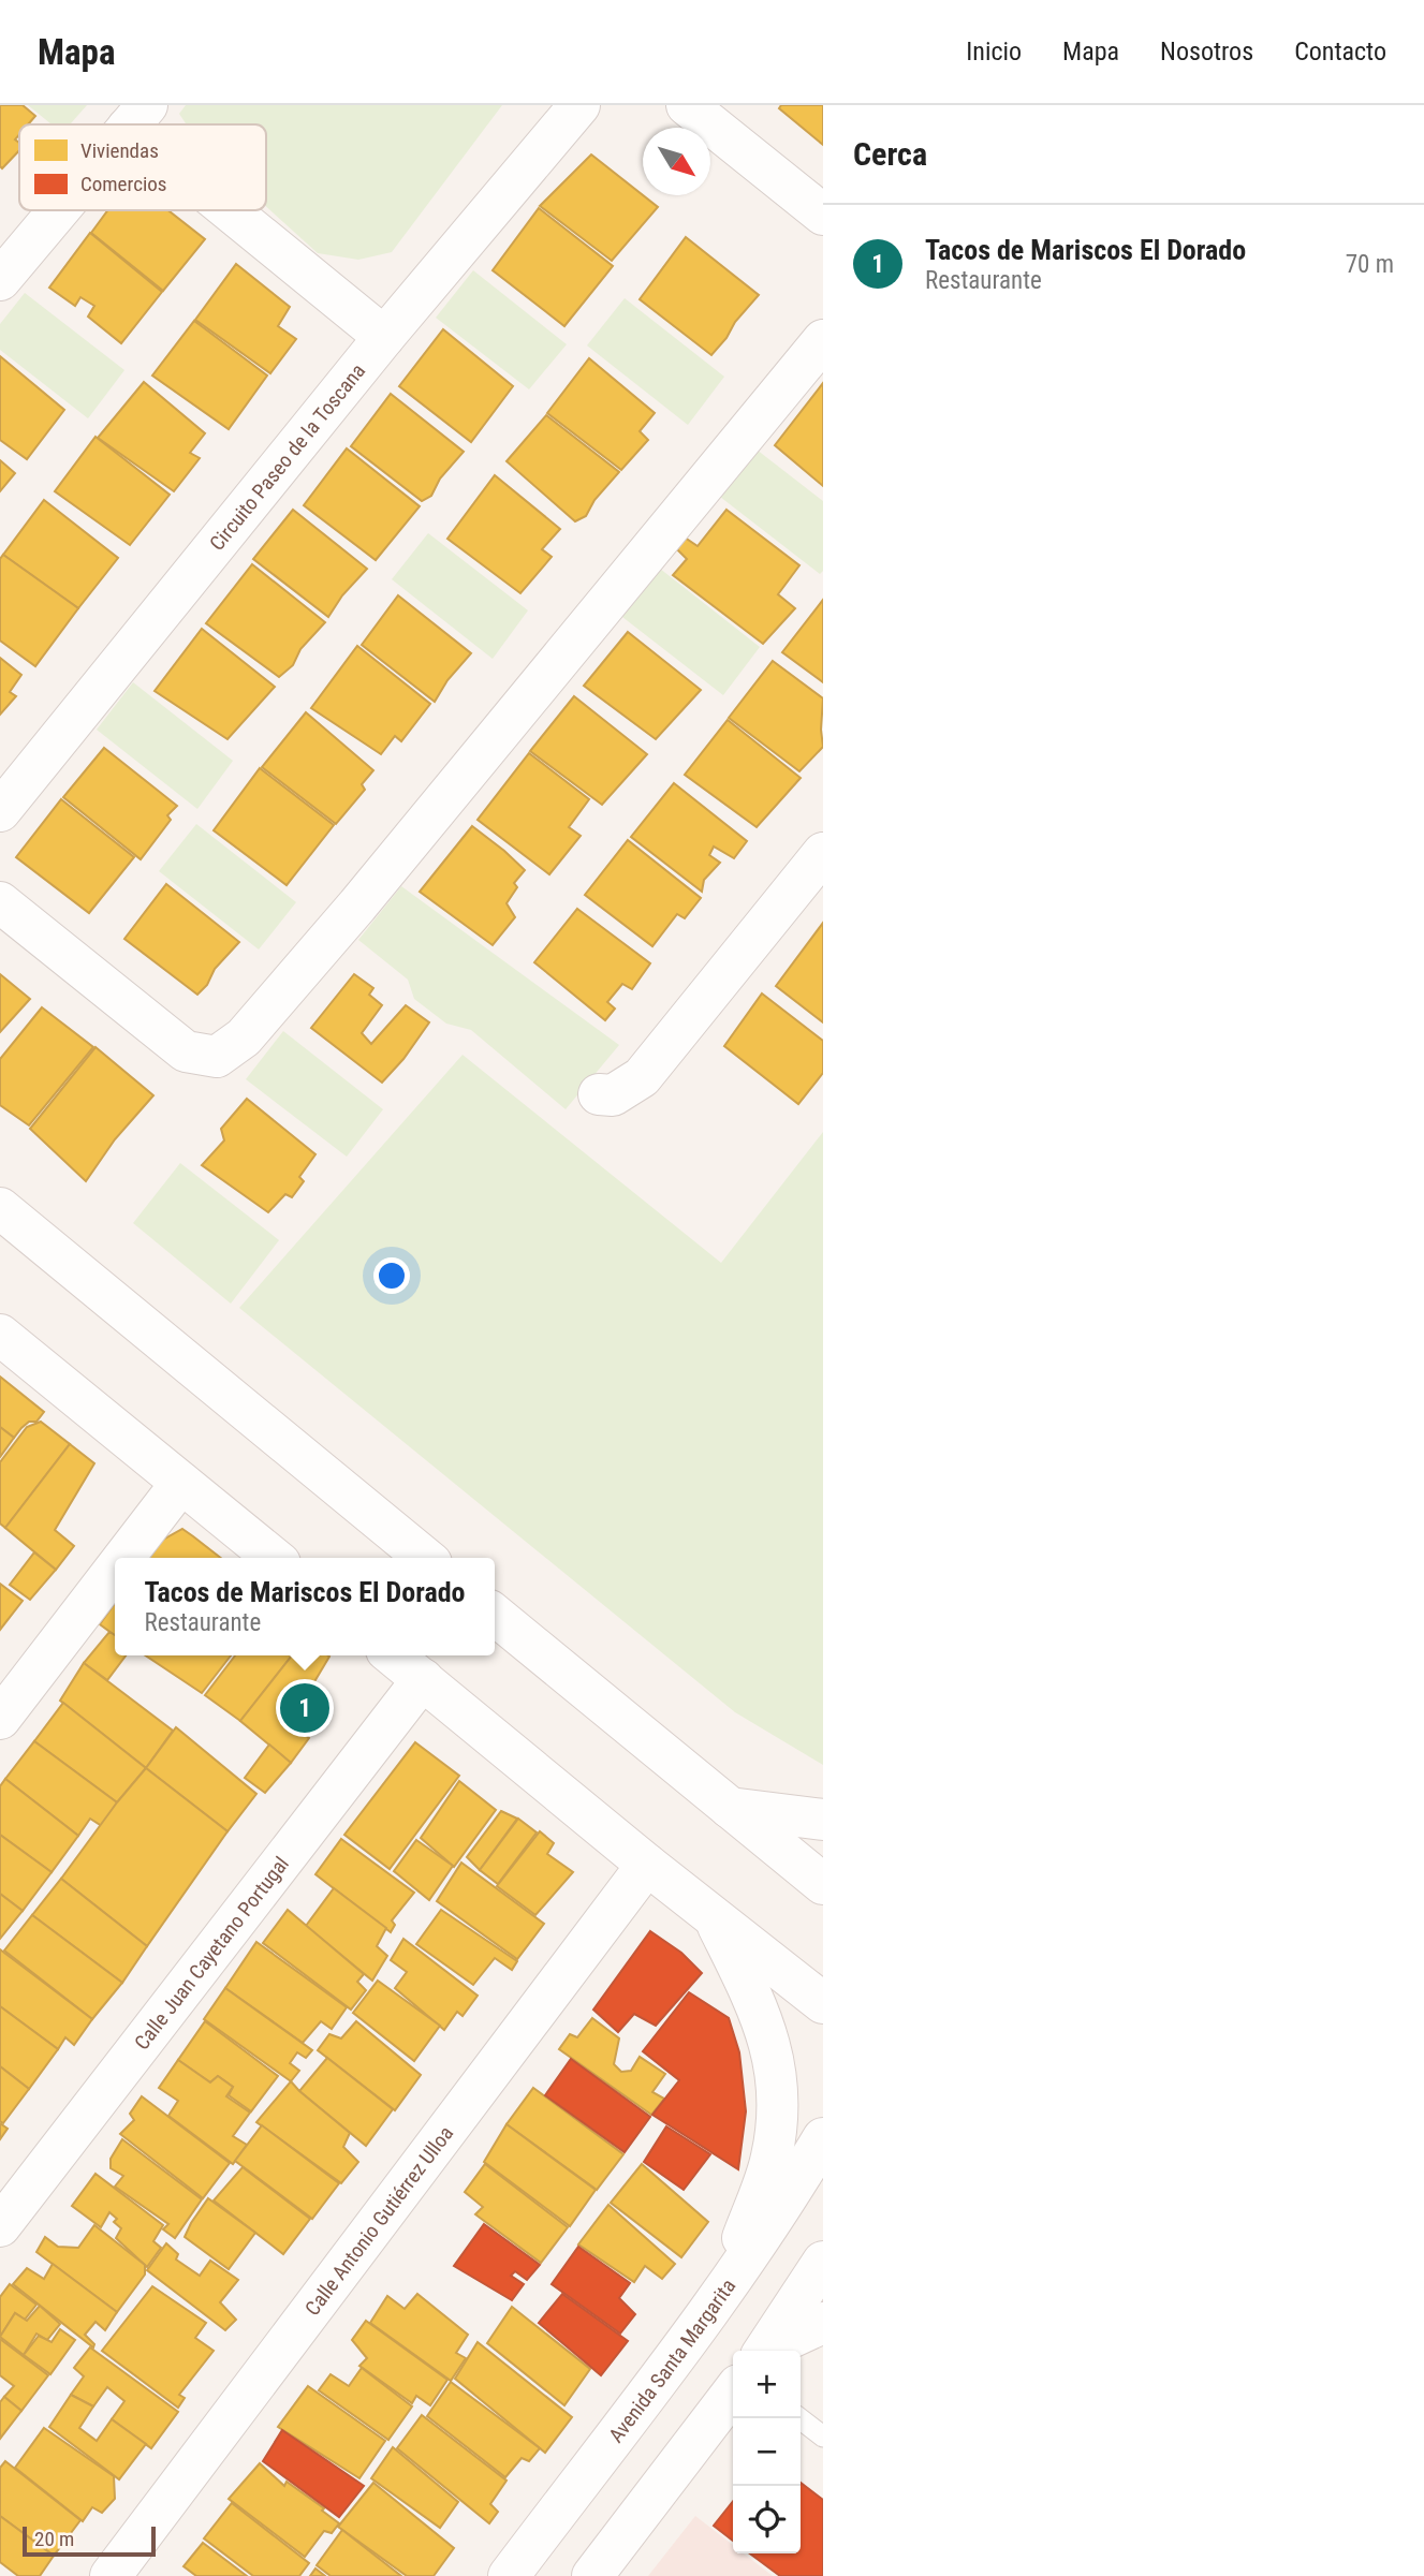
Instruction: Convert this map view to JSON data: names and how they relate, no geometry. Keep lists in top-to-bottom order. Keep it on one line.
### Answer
{"streets":{"street":["Circuito Paseo de la Toscana","Calle Juan Cayetano Portugal","Calle Antonio Gutiérrez Ulloa","Avenida Santa Margarita"]},"legend":["Viviendas","Comercios"],"scale_bar":"20 m","north":"bottom right","page":{"header":"Mapa","nav":["Inicio","Mapa","Nosotros","Contacto"],"heading":"Cerca","list":[{"mark":"1","name":"Tacos de Mariscos El Dorado","note":"Restaurante","value":"70 m"}],"popup":["Tacos de Mariscos El Dorado","Restaurante"],"pins":"1","map_buttons":["+","−"],"scale":"20 m"}}
